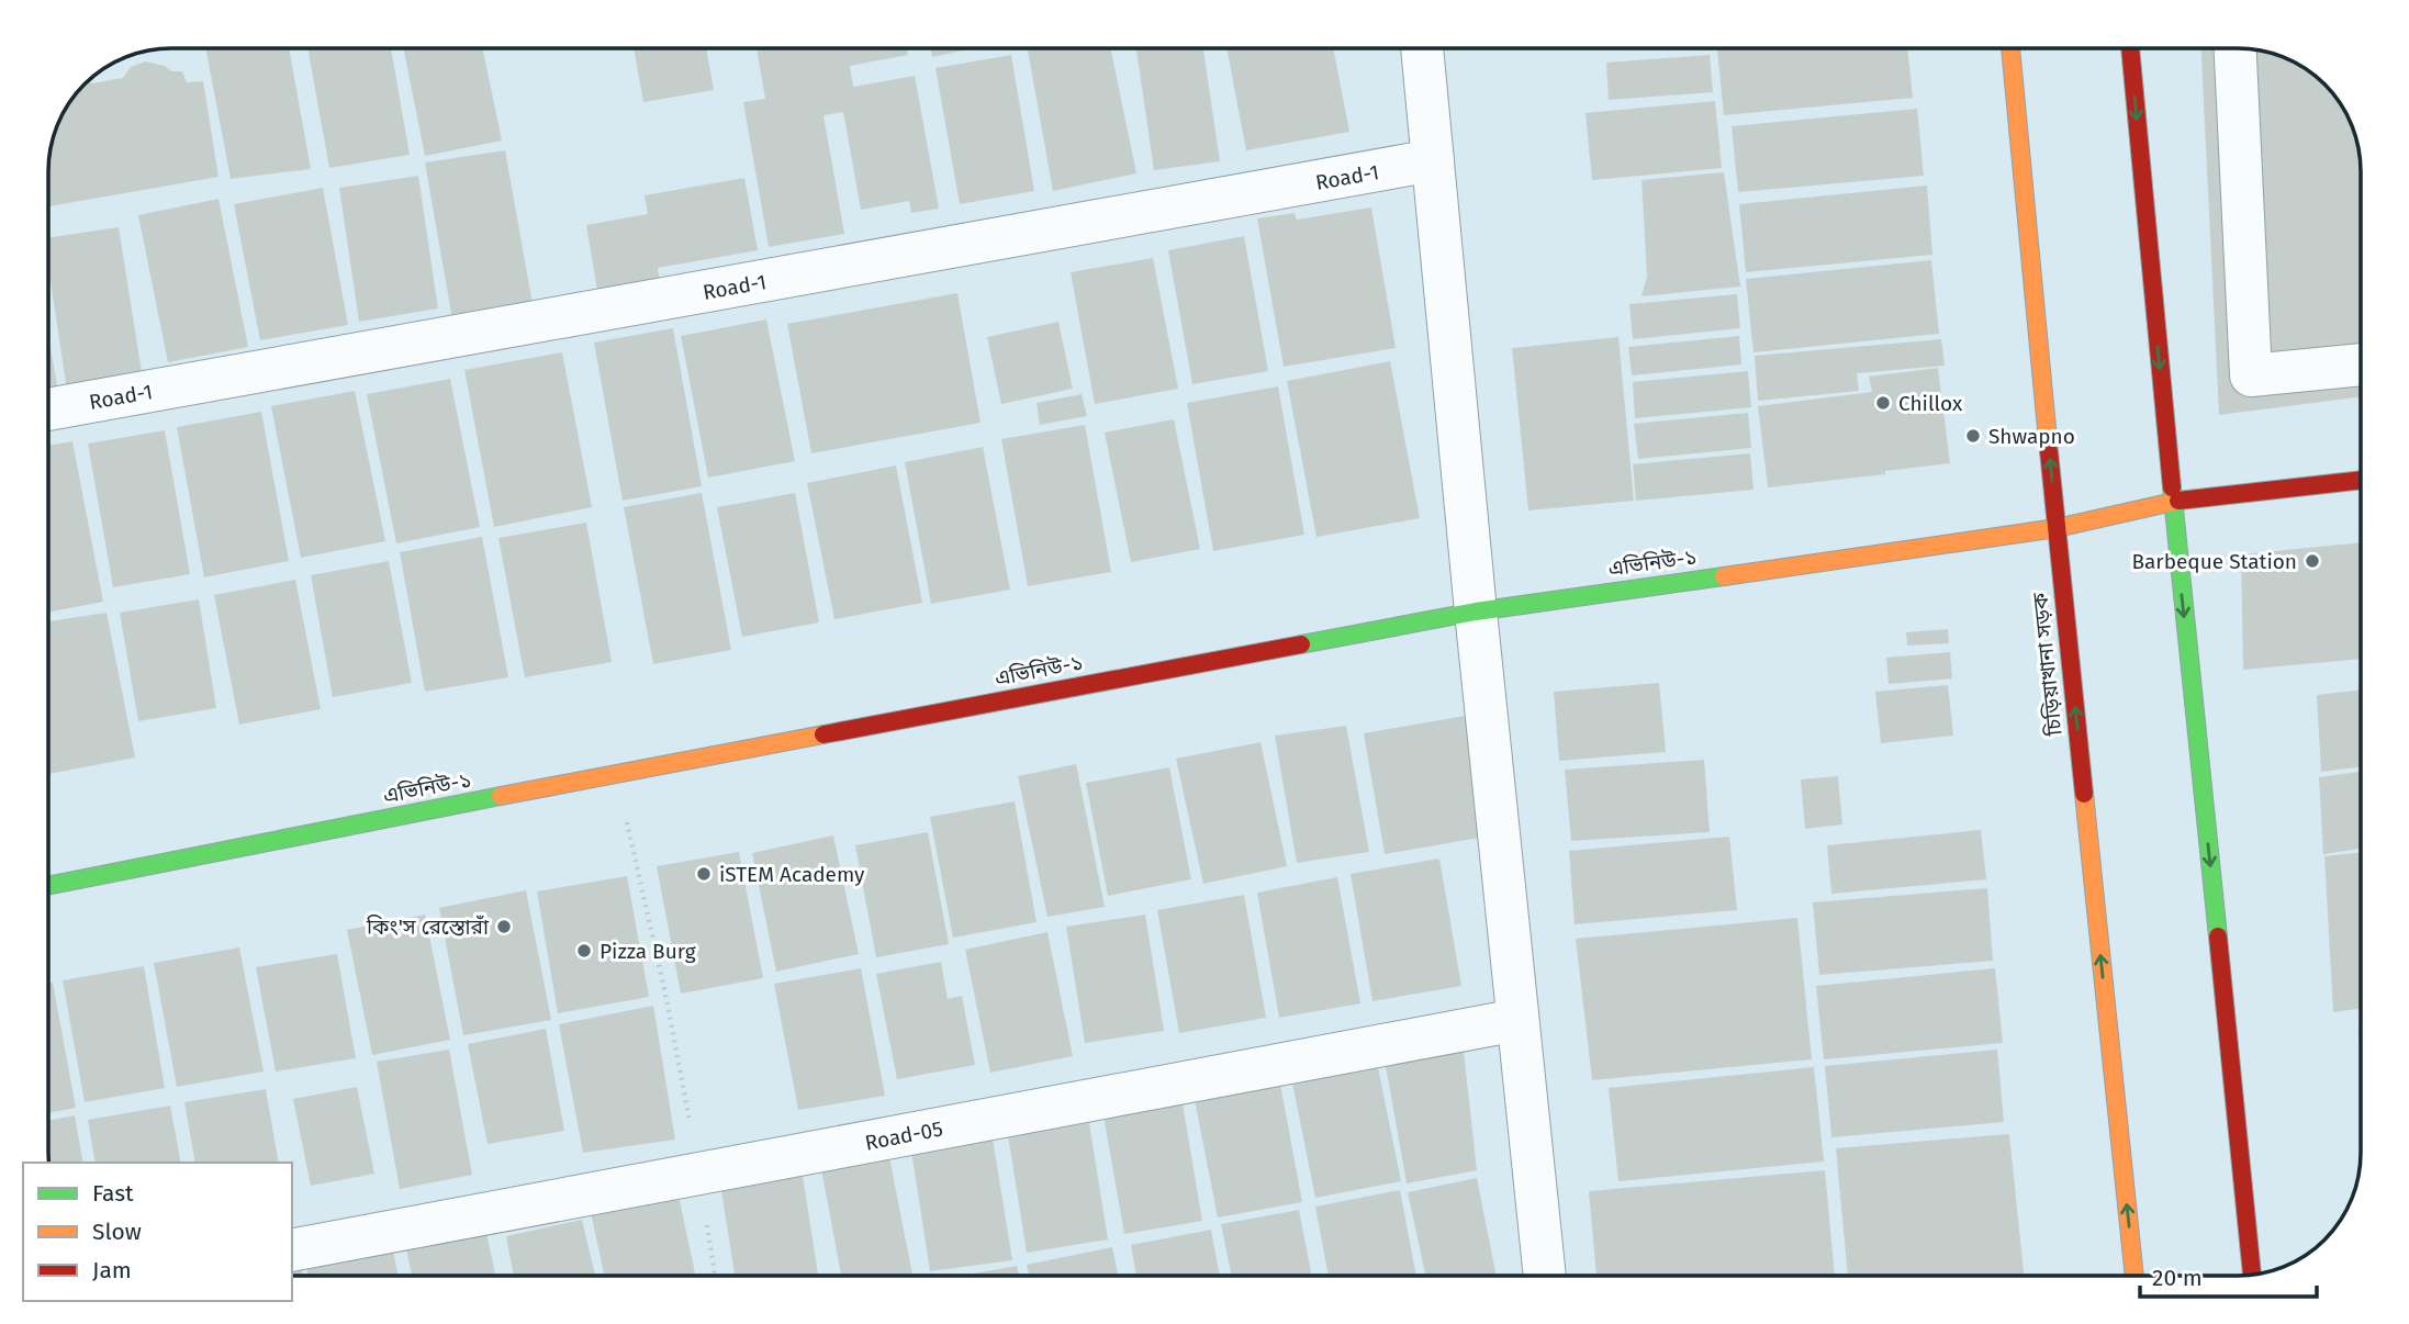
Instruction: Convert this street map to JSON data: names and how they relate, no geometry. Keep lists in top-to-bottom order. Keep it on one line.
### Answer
{"streets":{"main road":["এভিনিউ-১","চিড়িয়াখানা সড়ক"],"street":["Road-1","Road-05"]},"crossings":[["এভিনিউ-১","চিড়িয়াখানা সড়ক"]],"places":["Chillox","Shwapno","Barbeque Station","iSTEM Academy","কিং'স রেস্তোরাঁ","Pizza Burg"],"legend":["Fast","Slow","Jam"],"scale_bar":"20 m"}
